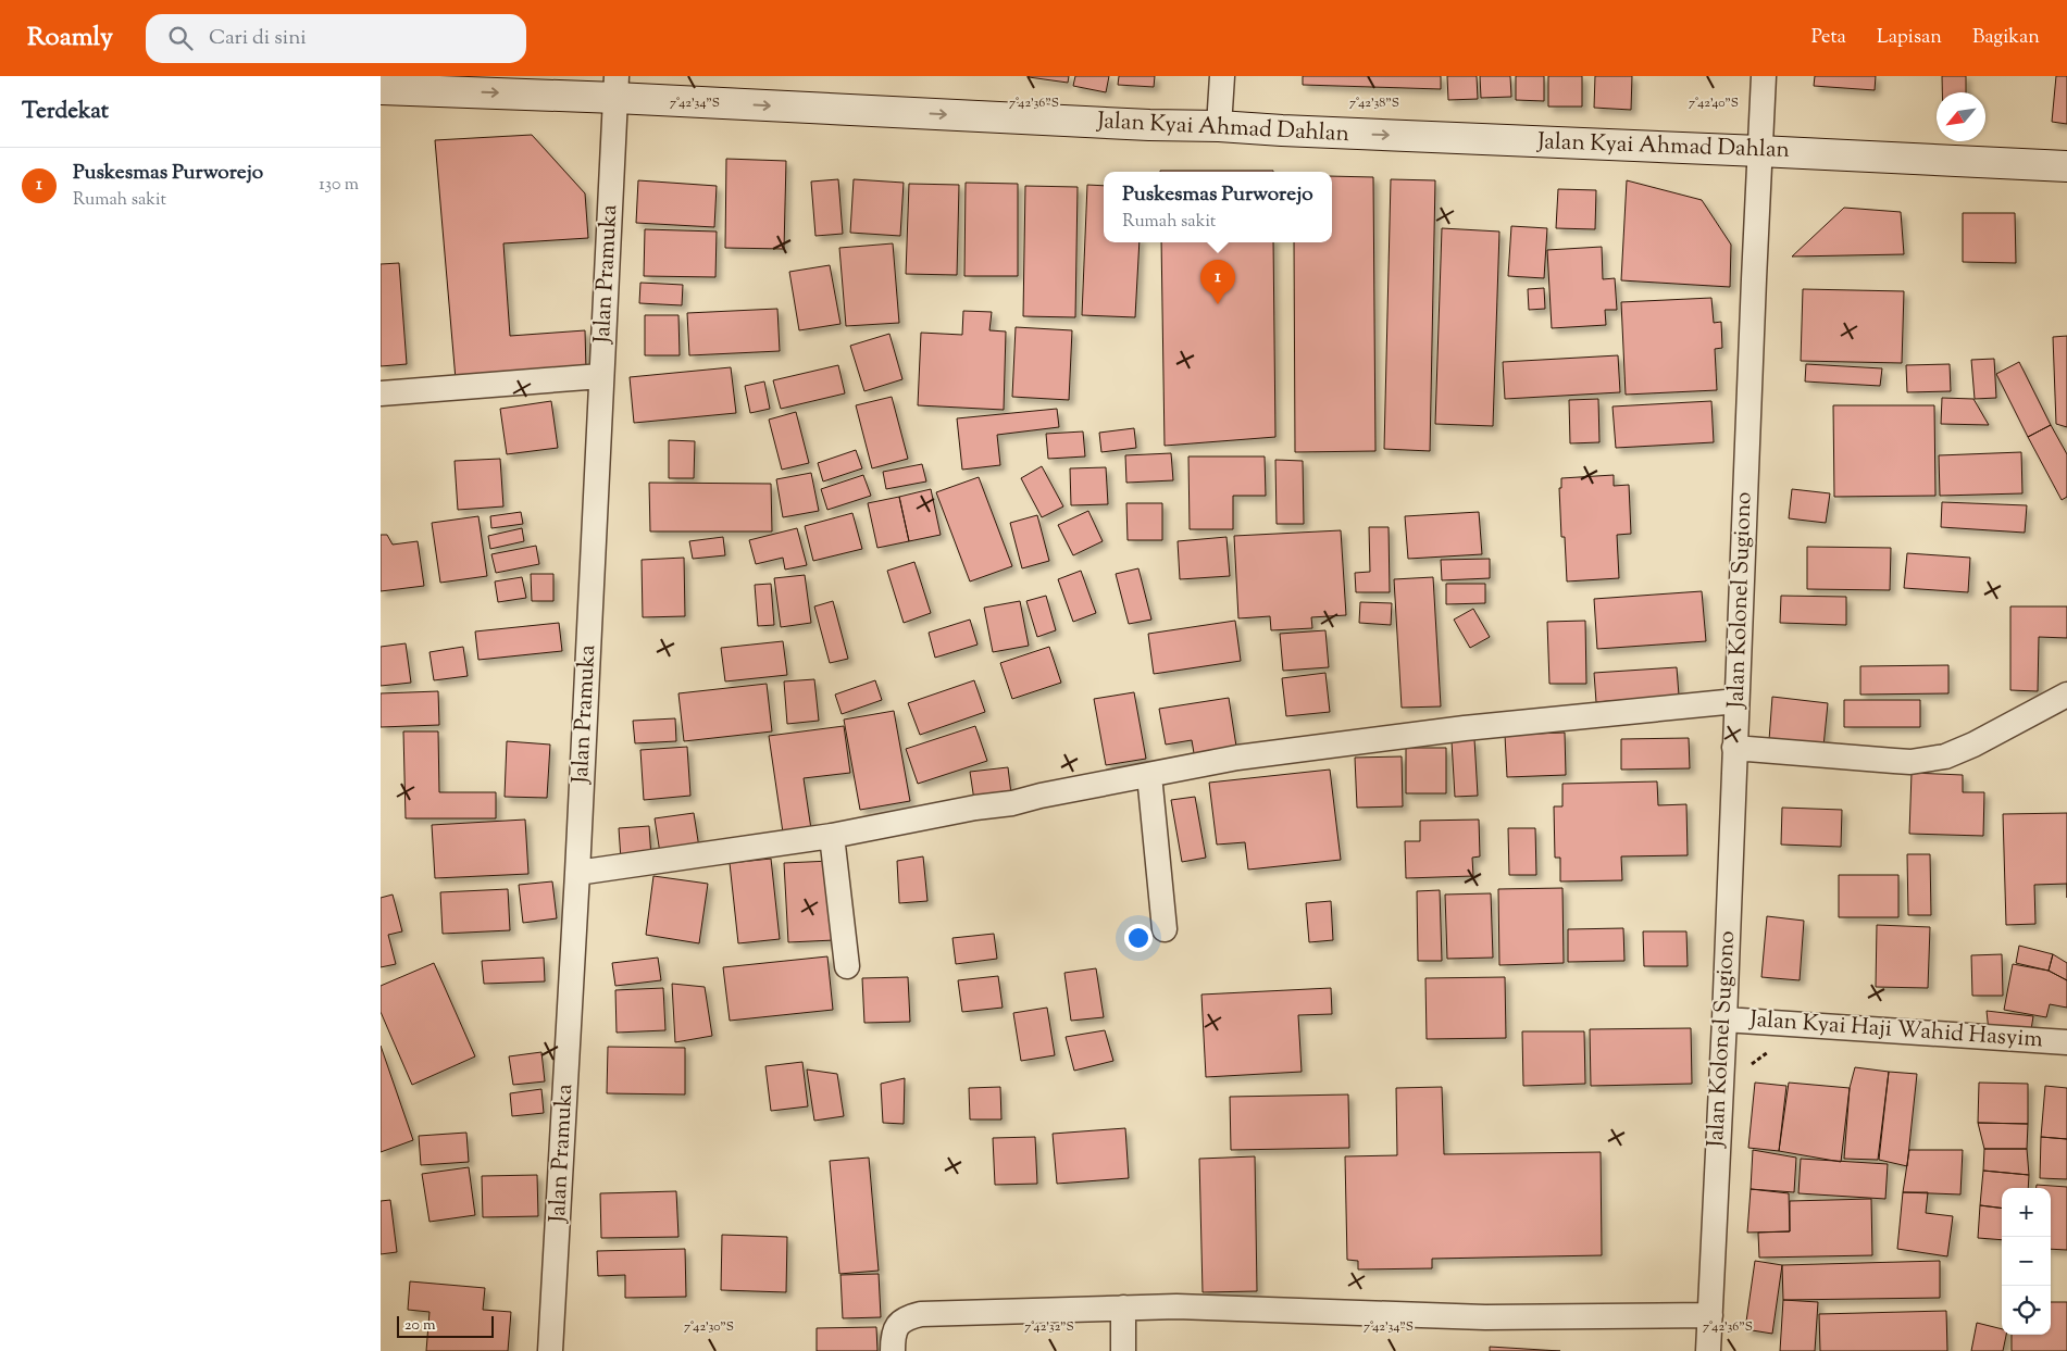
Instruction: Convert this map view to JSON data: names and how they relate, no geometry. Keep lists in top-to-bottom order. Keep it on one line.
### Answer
{"streets":{"street":["Jalan Kyai Ahmad Dahlan","Jalan Pramuka","Jalan Kolonel Sugiono","Jalan Kyai Haji Wahid Hasyim"]},"crossings":[["Jalan Kyai Ahmad Dahlan","Jalan Pramuka"],["Jalan Kyai Ahmad Dahlan","Jalan Kolonel Sugiono"],["Jalan Kolonel Sugiono","Jalan Kyai Haji Wahid Hasyim"]],"one_way":["Jalan Kyai Ahmad Dahlan"],"scale_bar":"20 m","north":"bottom left","page":{"header":"Roamly","search":"Cari di sini","nav":["Peta","Lapisan","Bagikan"],"heading":"Terdekat","list":[{"mark":"1","name":"Puskesmas Purworejo","note":"Rumah sakit","value":"130 m"}],"popup":["Puskesmas Purworejo","Rumah sakit"],"pins":"1","map_buttons":["+","−"],"scale":"20 m"},"coordinates":["7°42'34\"S","7°42'36\"S","7°42'38\"S","7°42'40\"S","7°42'30\"S","7°42'32\"S"]}
